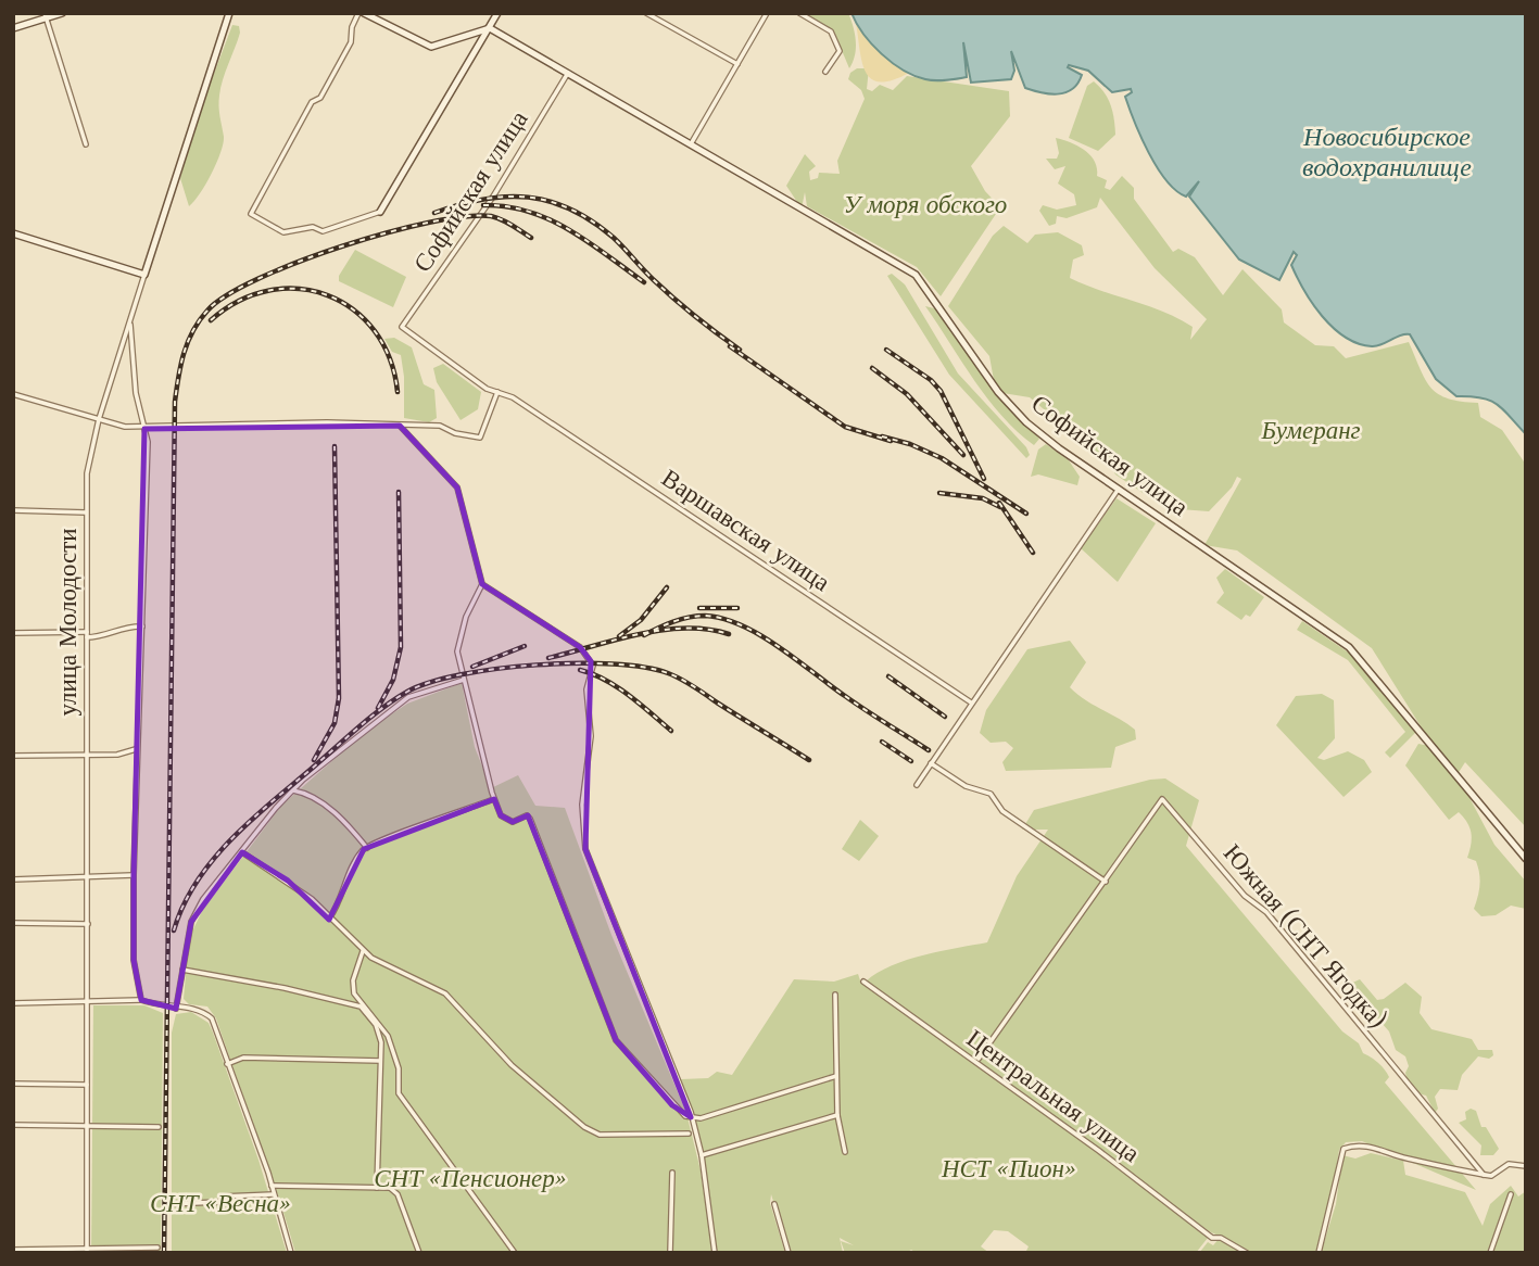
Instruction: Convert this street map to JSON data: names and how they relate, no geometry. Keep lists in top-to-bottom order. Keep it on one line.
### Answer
{"streets":{"main road":["Софийская улица","улица Молодости"],"street":["Варшавская улица","Южная (СНТ Ягодка)","Центральная улица"]},"crossings":[["Софийская улица","Варшавская улица"]],"water":["Новосибирское водохранилище"],"parks":["У моря обского","Бумеранг","НСТ «Пион»","СНТ «Пенсионер»","СНТ «Весна»"]}
